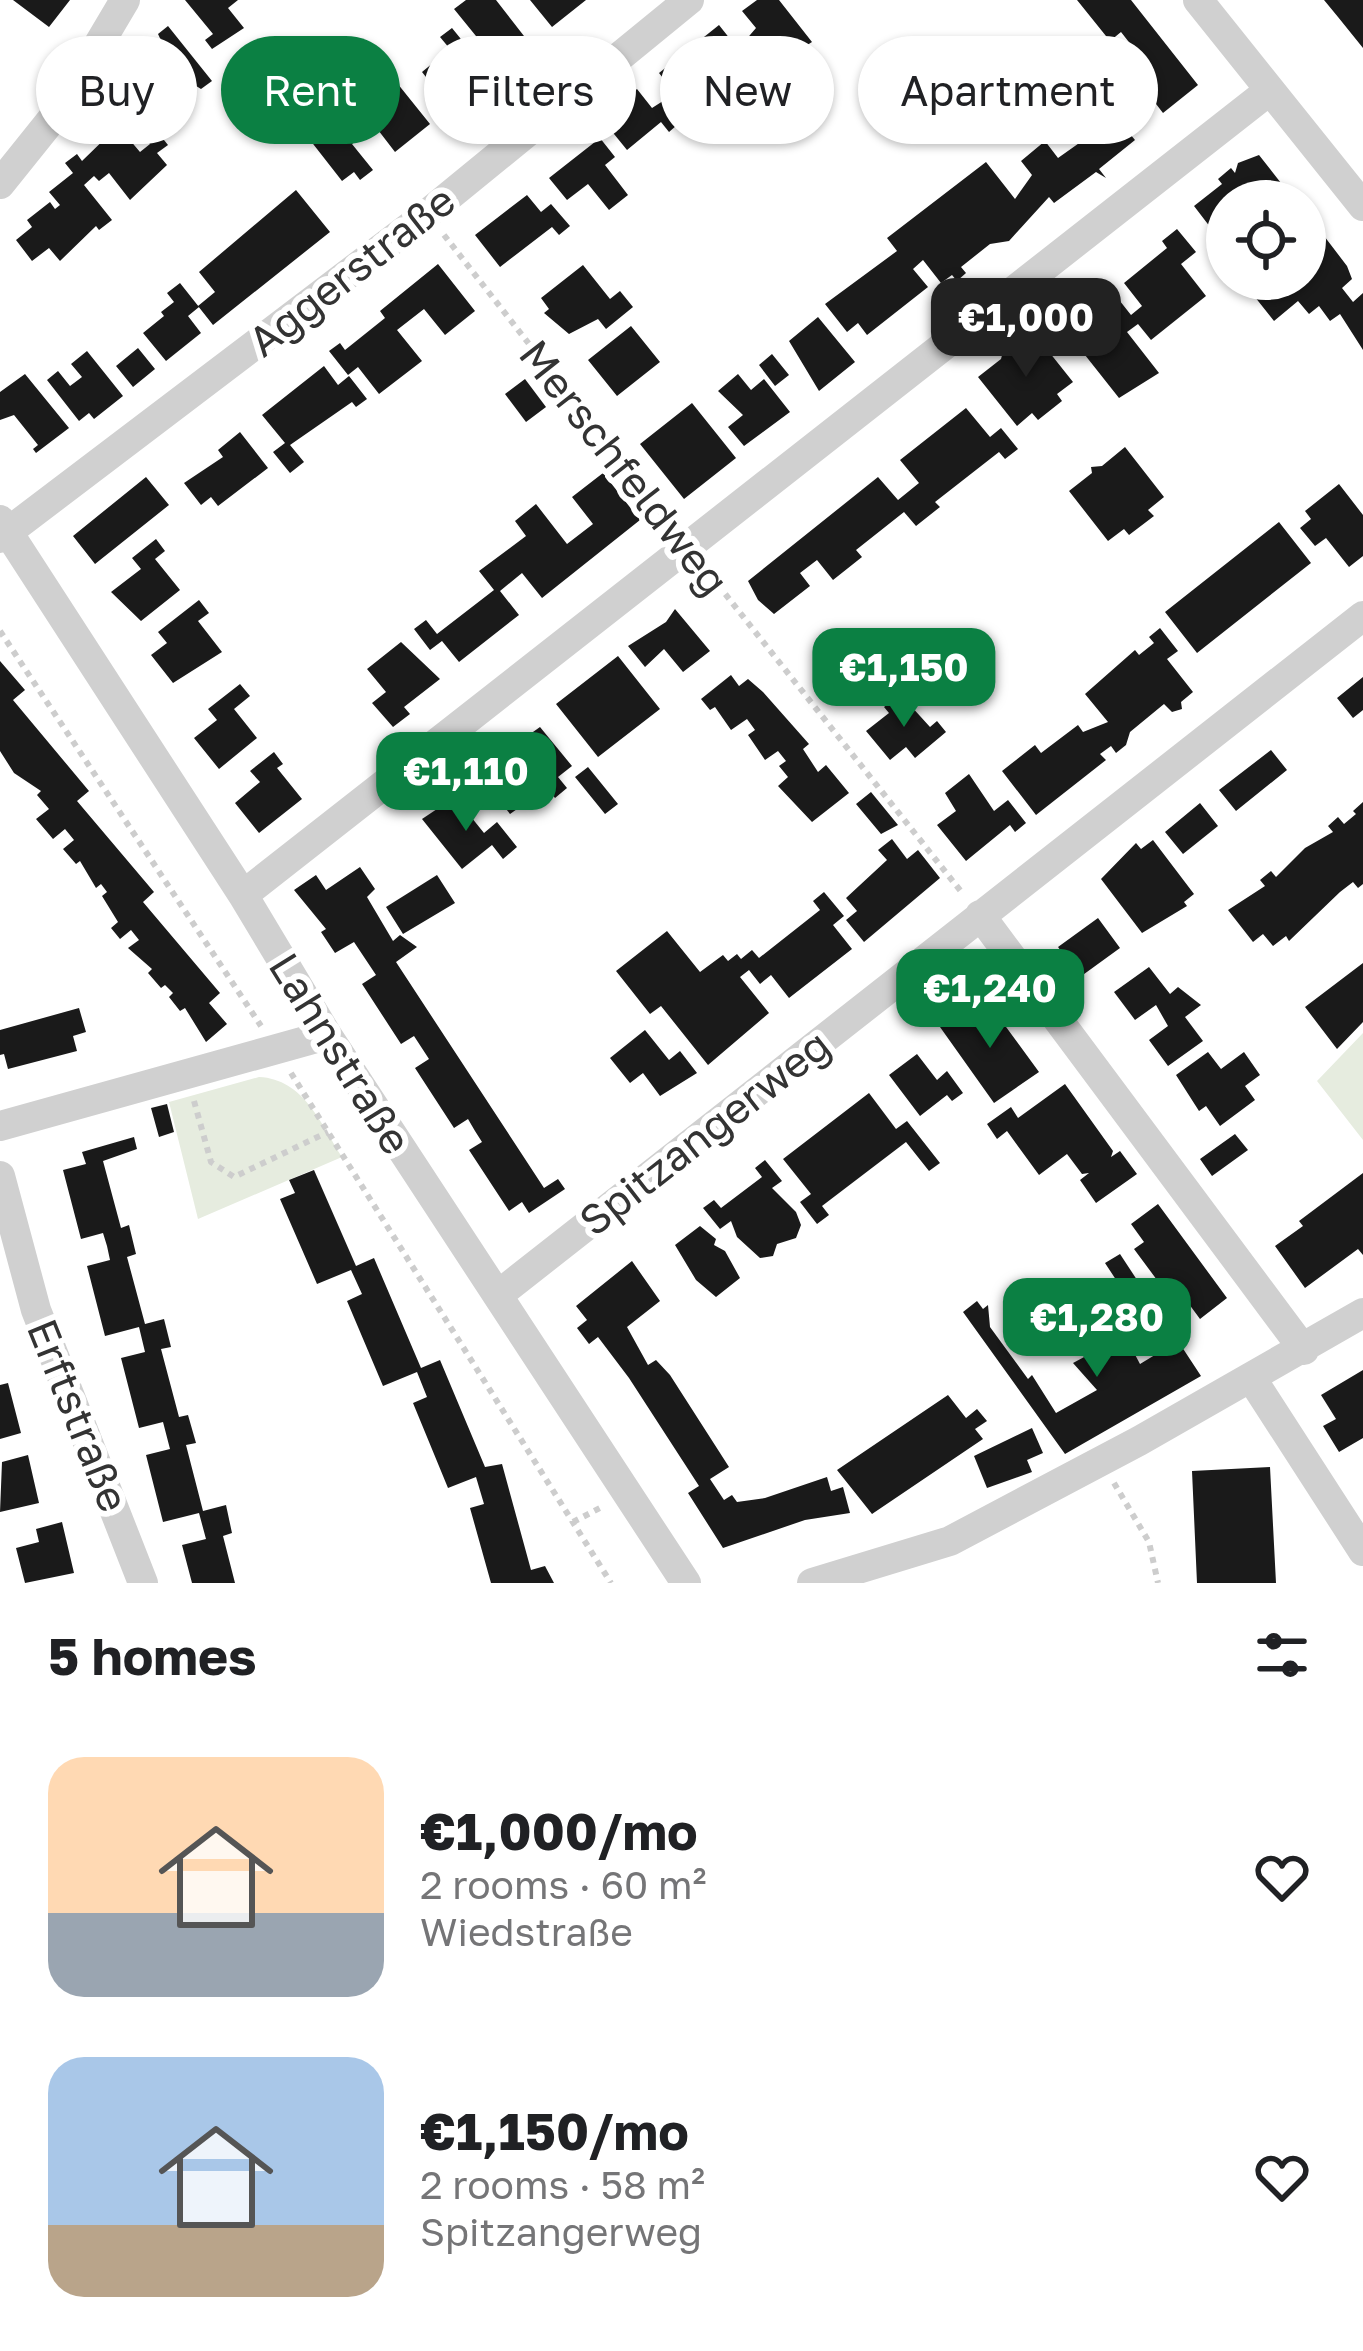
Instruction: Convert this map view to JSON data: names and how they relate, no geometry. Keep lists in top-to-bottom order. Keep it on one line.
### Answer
{"streets":{"street":["Aggerstraße","Lahnstraße","Spitzangerweg","Erftstraße"],"path":["Merschfeldweg"]},"crossings":[["Aggerstraße","Merschfeldweg"],["Aggerstraße","Lahnstraße"],["Merschfeldweg","Spitzangerweg"],["Lahnstraße","Spitzangerweg"]],"page":{"chip":["Buy","Rent","Filters","New","Apartment"],"price":["€1,000","€1,150","€1,110","€1,240","€1,280"],"heading":"5 homes","list":[{"name":"€1,000/mo","note":"2 rooms · 60 m² · Wiedstraße"},{"name":"€1,150/mo","note":"2 rooms · 58 m² · Spitzangerweg"}]}}
